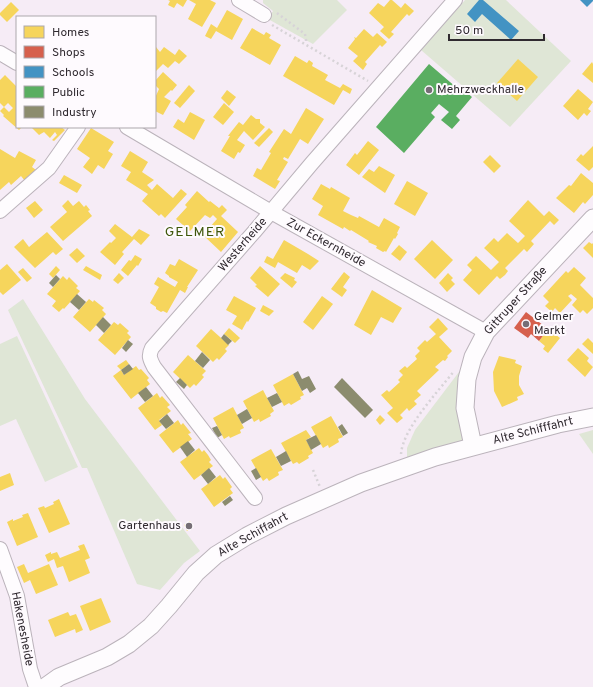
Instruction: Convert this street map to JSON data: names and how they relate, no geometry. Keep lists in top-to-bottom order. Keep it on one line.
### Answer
{"streets":{"street":["Zur Eckernheide","Westerheide","Gittruper Straße","Alte Schifffahrt","Alte Schiffahrt","Hakenesheide"]},"crossings":[["Zur Eckernheide","Westerheide"],["Zur Eckernheide","Gittruper Straße"],["Gittruper Straße","Alte Schifffahrt"],["Gittruper Straße","Alte Schiffahrt"],["Alte Schifffahrt","Alte Schiffahrt"]],"districts":["GELMER"],"places":["Mehrzweckhalle","Gelmer Markt","Gartenhaus"],"legend":["Homes","Shops","Schools","Public","Industry"],"scale_bar":"50 m"}
